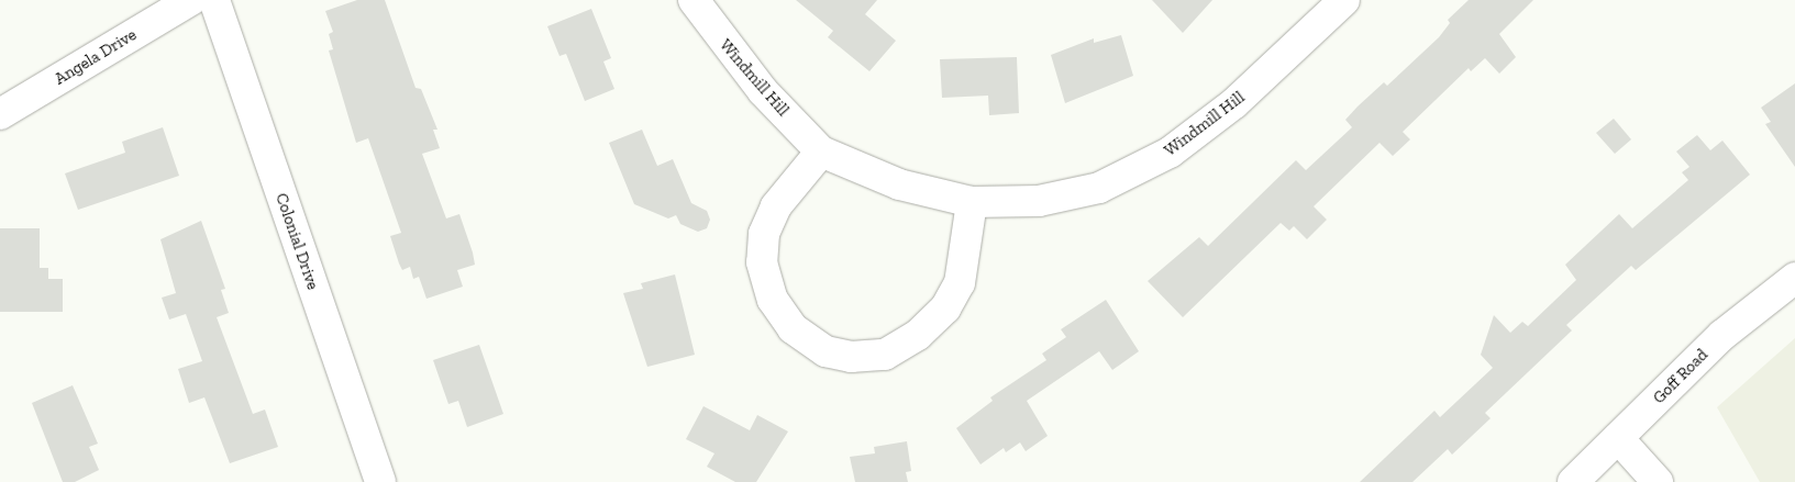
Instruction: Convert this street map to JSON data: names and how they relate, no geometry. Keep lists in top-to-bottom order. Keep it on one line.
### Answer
{"streets":{"street":["Angela Drive","Windmill Hill","Colonial Drive","Goff Road"]}}
